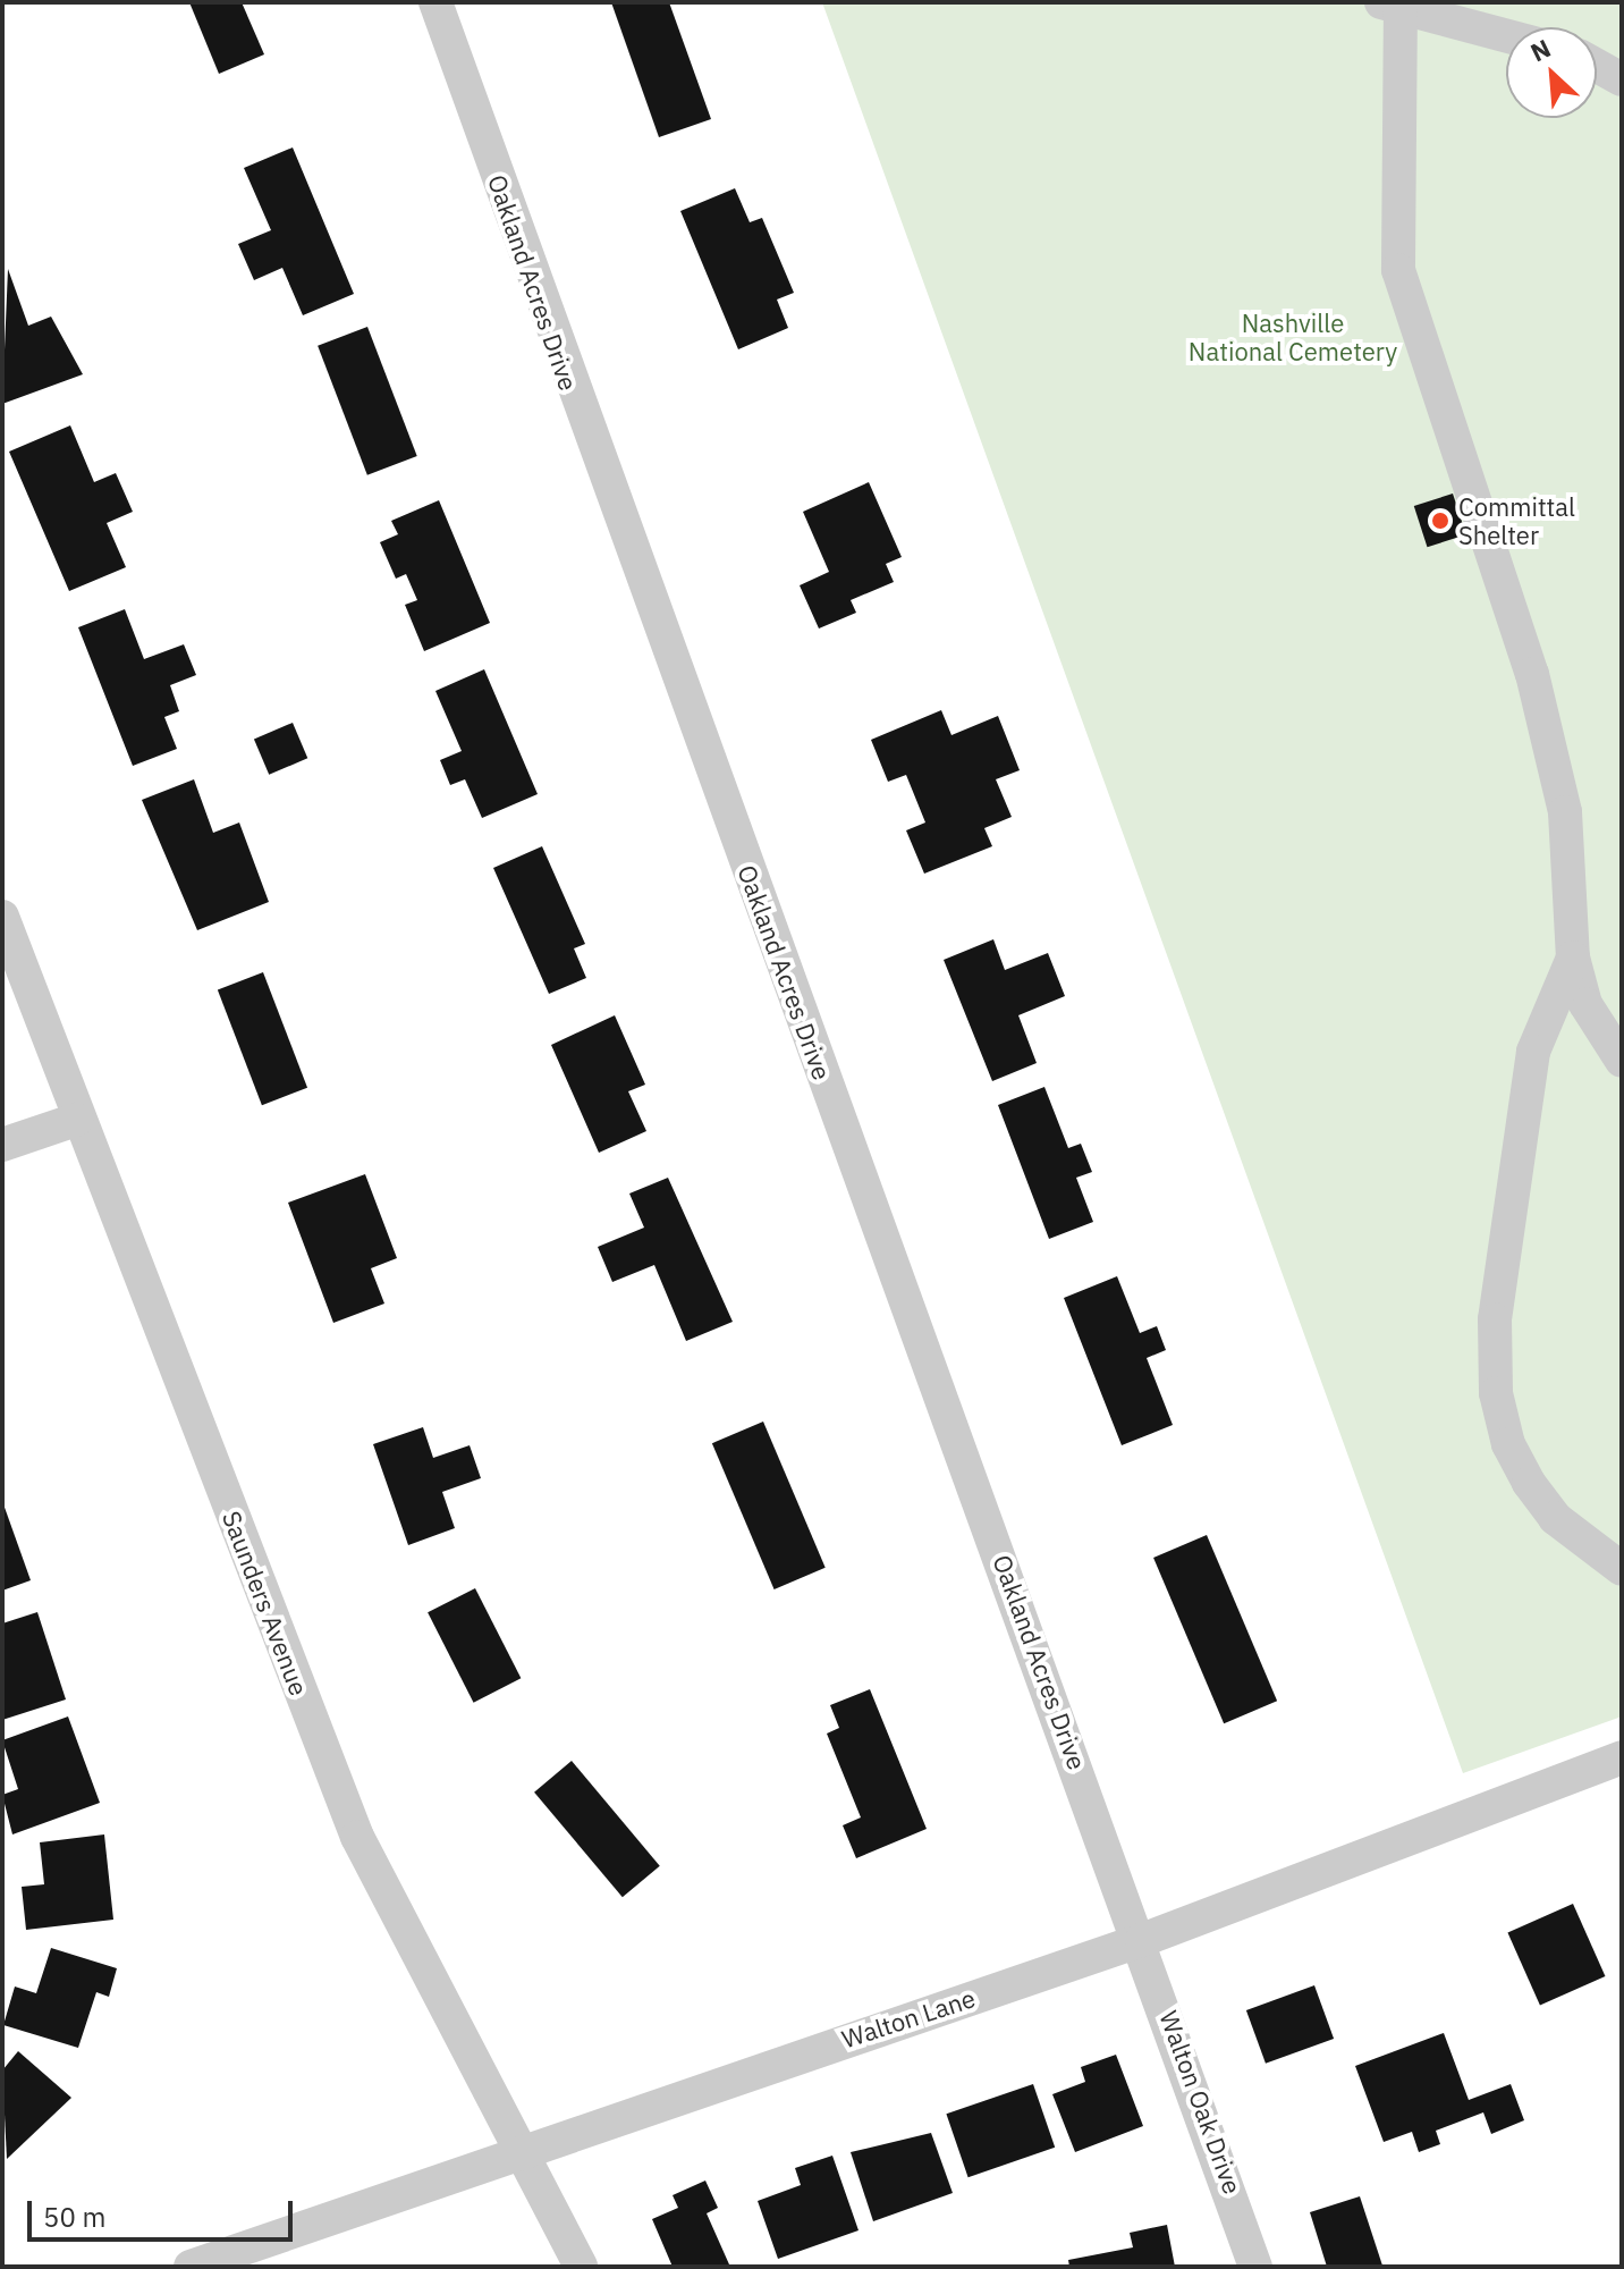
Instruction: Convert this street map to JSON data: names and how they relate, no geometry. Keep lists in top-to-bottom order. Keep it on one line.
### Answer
{"streets":{"street":["Oakland Acres Drive","Saunders Avenue","Walton Lane","Walton Oak Drive"]},"crossings":[["Oakland Acres Drive","Walton Lane"],["Oakland Acres Drive","Walton Oak Drive"],["Saunders Avenue","Walton Lane"],["Walton Lane","Walton Oak Drive"]],"parks":["Nashville National Cemetery"],"places":["Committal Shelter"],"scale_bar":"50 m","north":"top left"}
